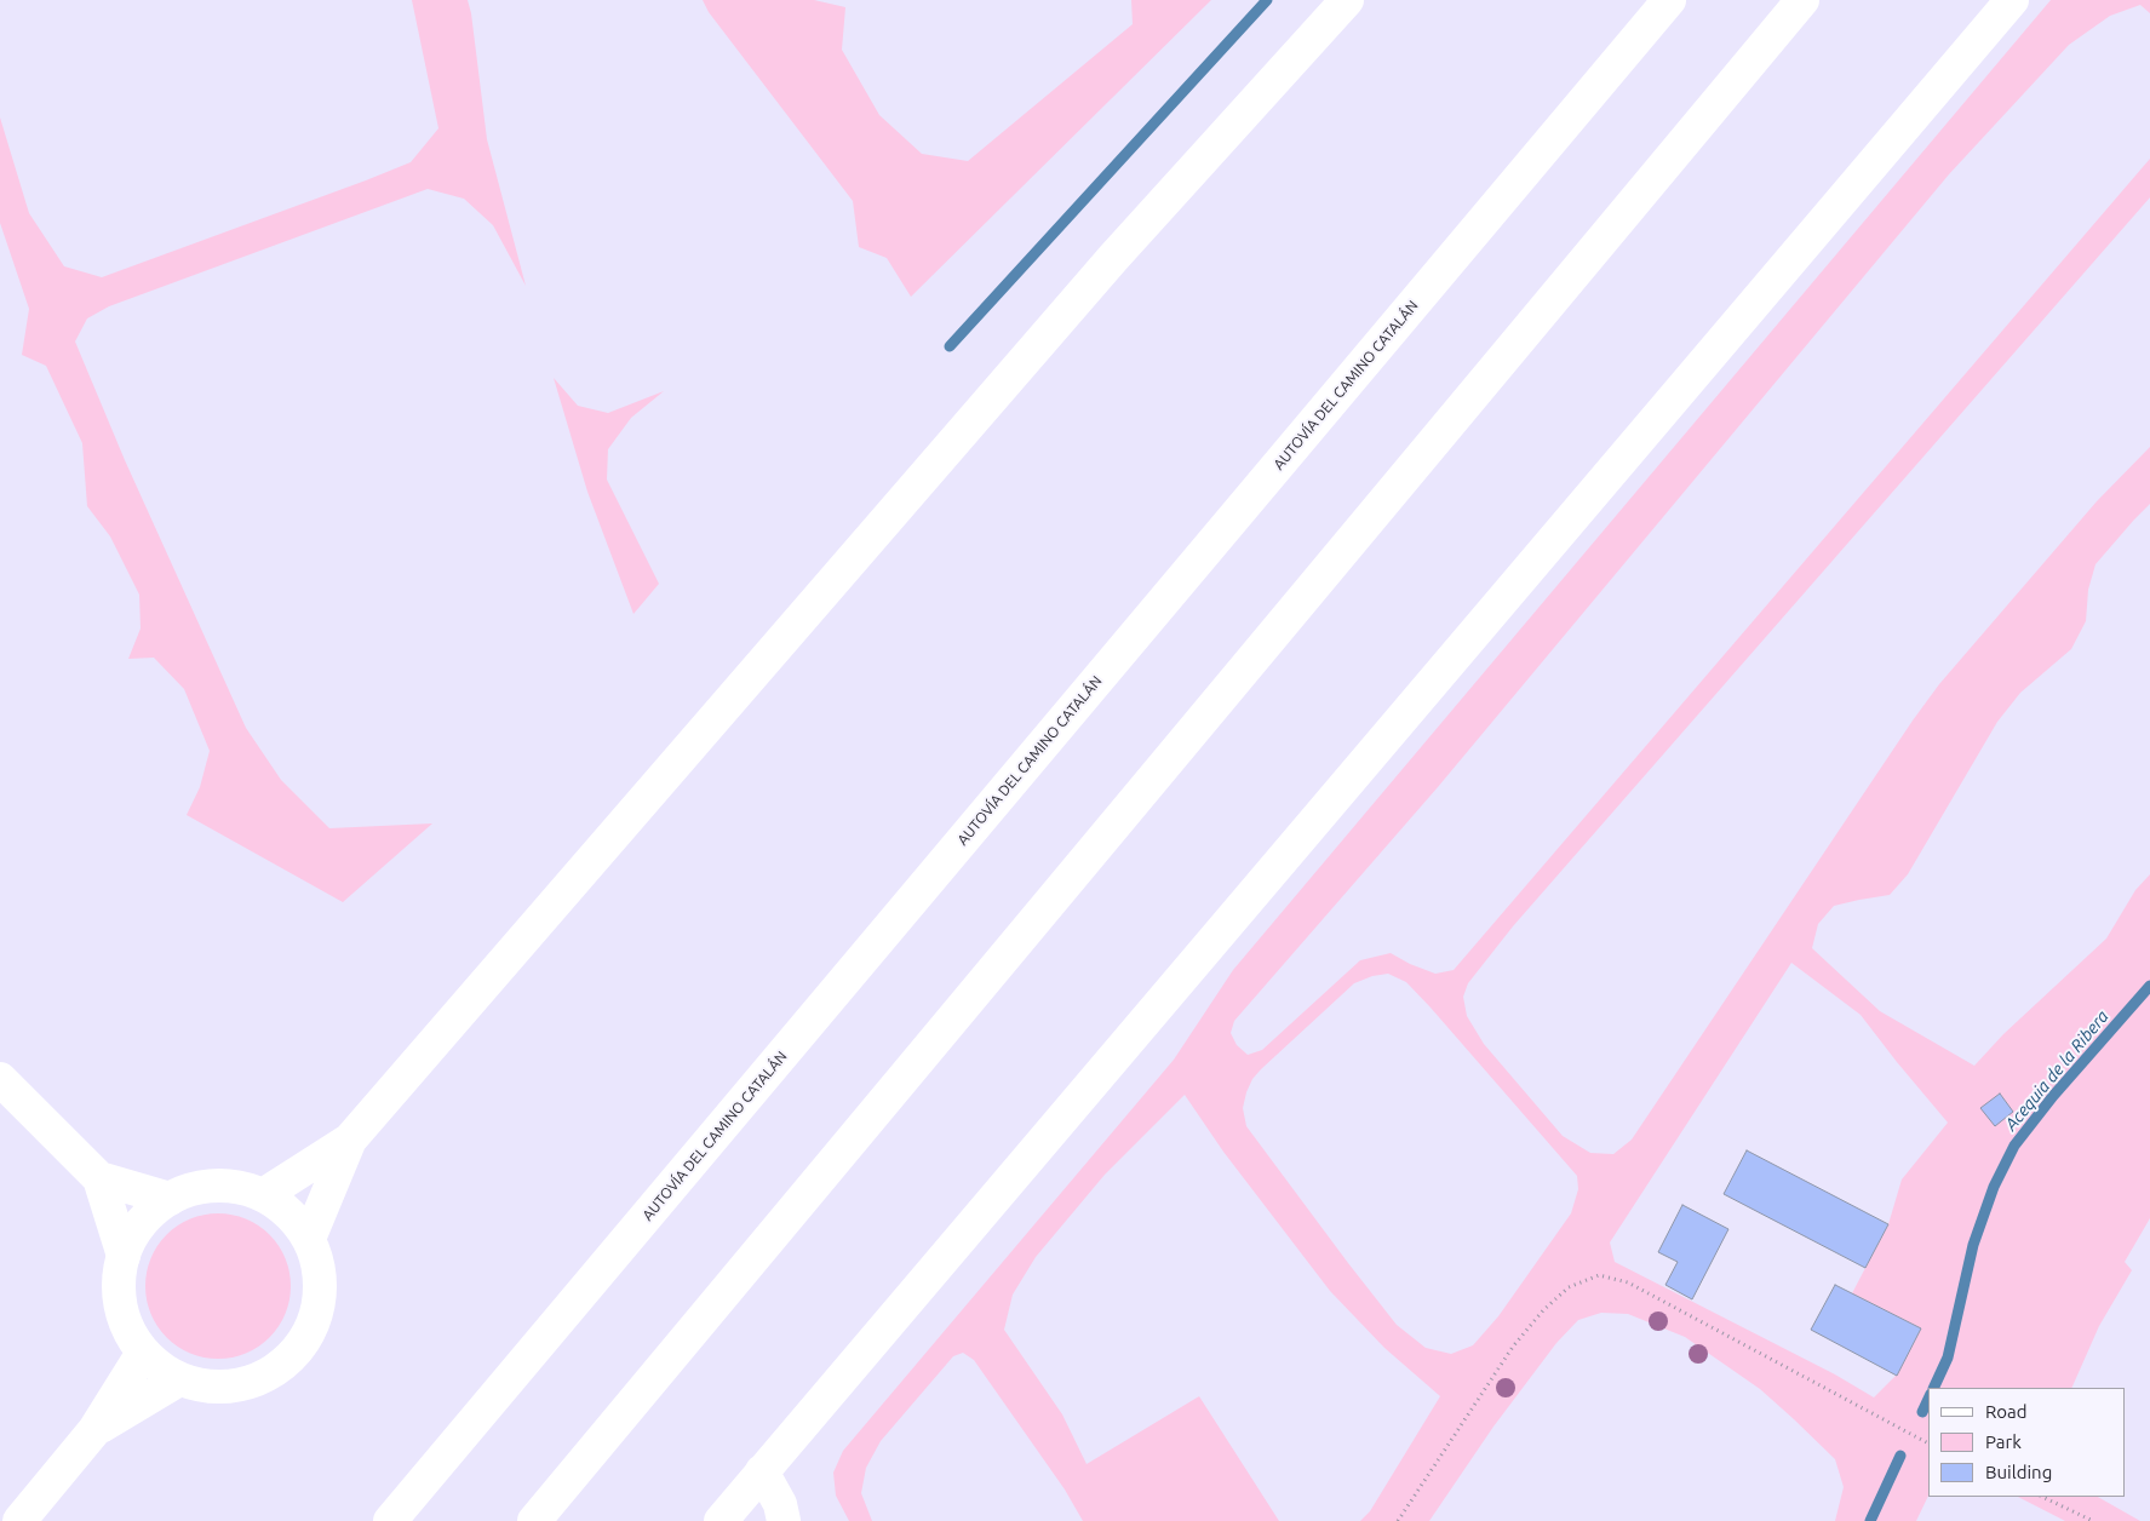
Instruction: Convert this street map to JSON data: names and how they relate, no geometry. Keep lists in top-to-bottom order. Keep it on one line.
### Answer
{"streets":{"main road":["AUTOVÍA DEL CAMINO CATALÁN"]},"water":["Acequia de la Ribera"],"legend":["Road","Park","Building"]}
